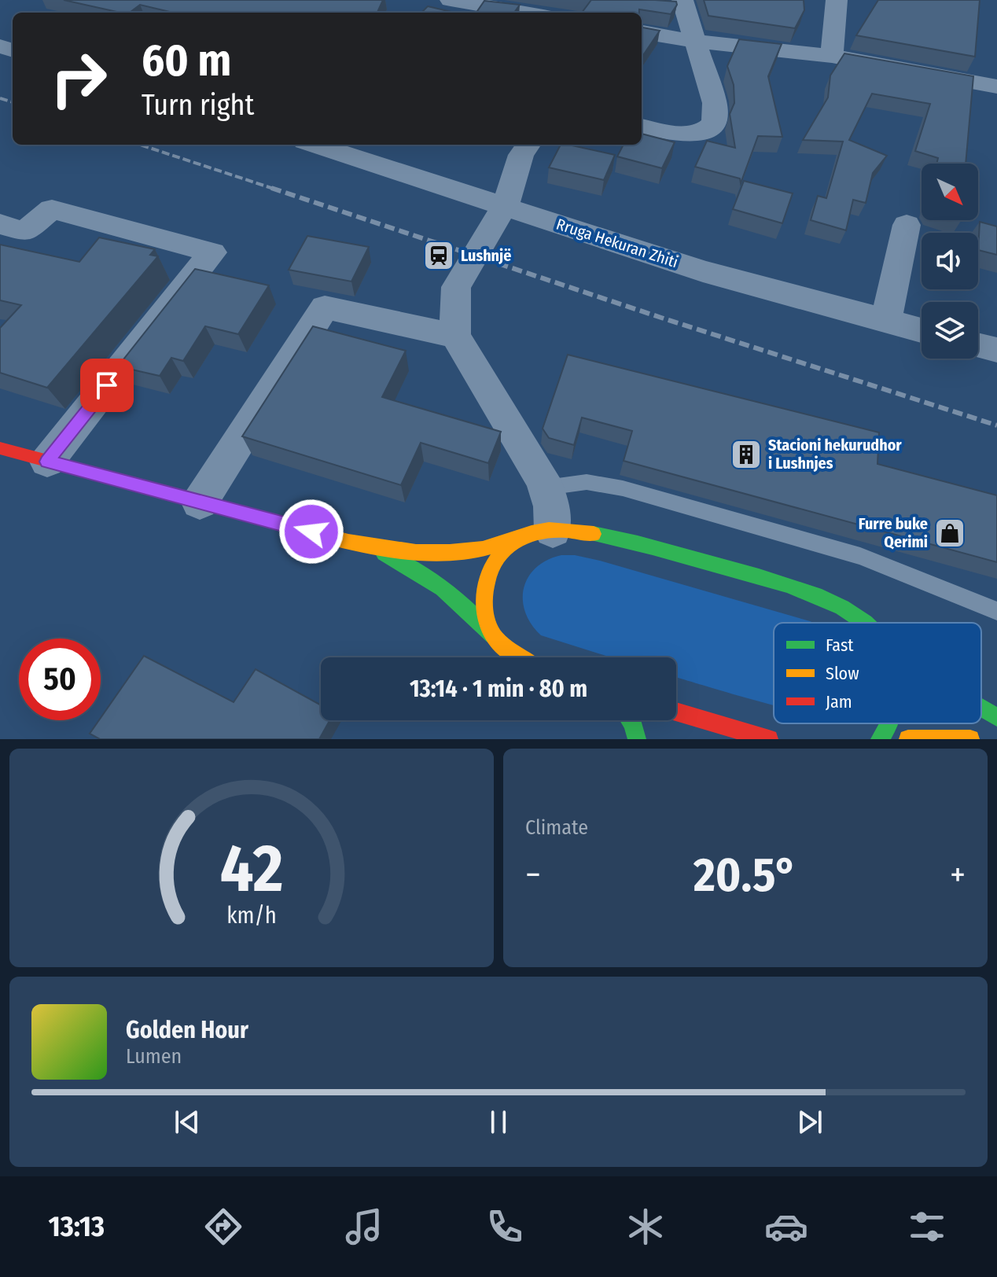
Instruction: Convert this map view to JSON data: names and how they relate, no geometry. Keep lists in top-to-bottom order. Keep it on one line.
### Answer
{"streets":{"street":["Rruga Hekuran Zhiti"]},"places":{"station":["Lushnjë"],"building":["Stacioni hekurudhor i Lushnjes"],"shop":["Furre buke Qerimi"]},"legend":["Fast","Slow","Jam"],"north":"bottom right","page":{"turn":["60 m","Turn right"],"limit":"50","trip":"13:14 · 1 min · 80 m","tile":"Climate","heat":["−","20.5°","+"],"song":["Golden Hour","Lumen"],"tabs":"13:13","gauge":["42","km/h"]}}
